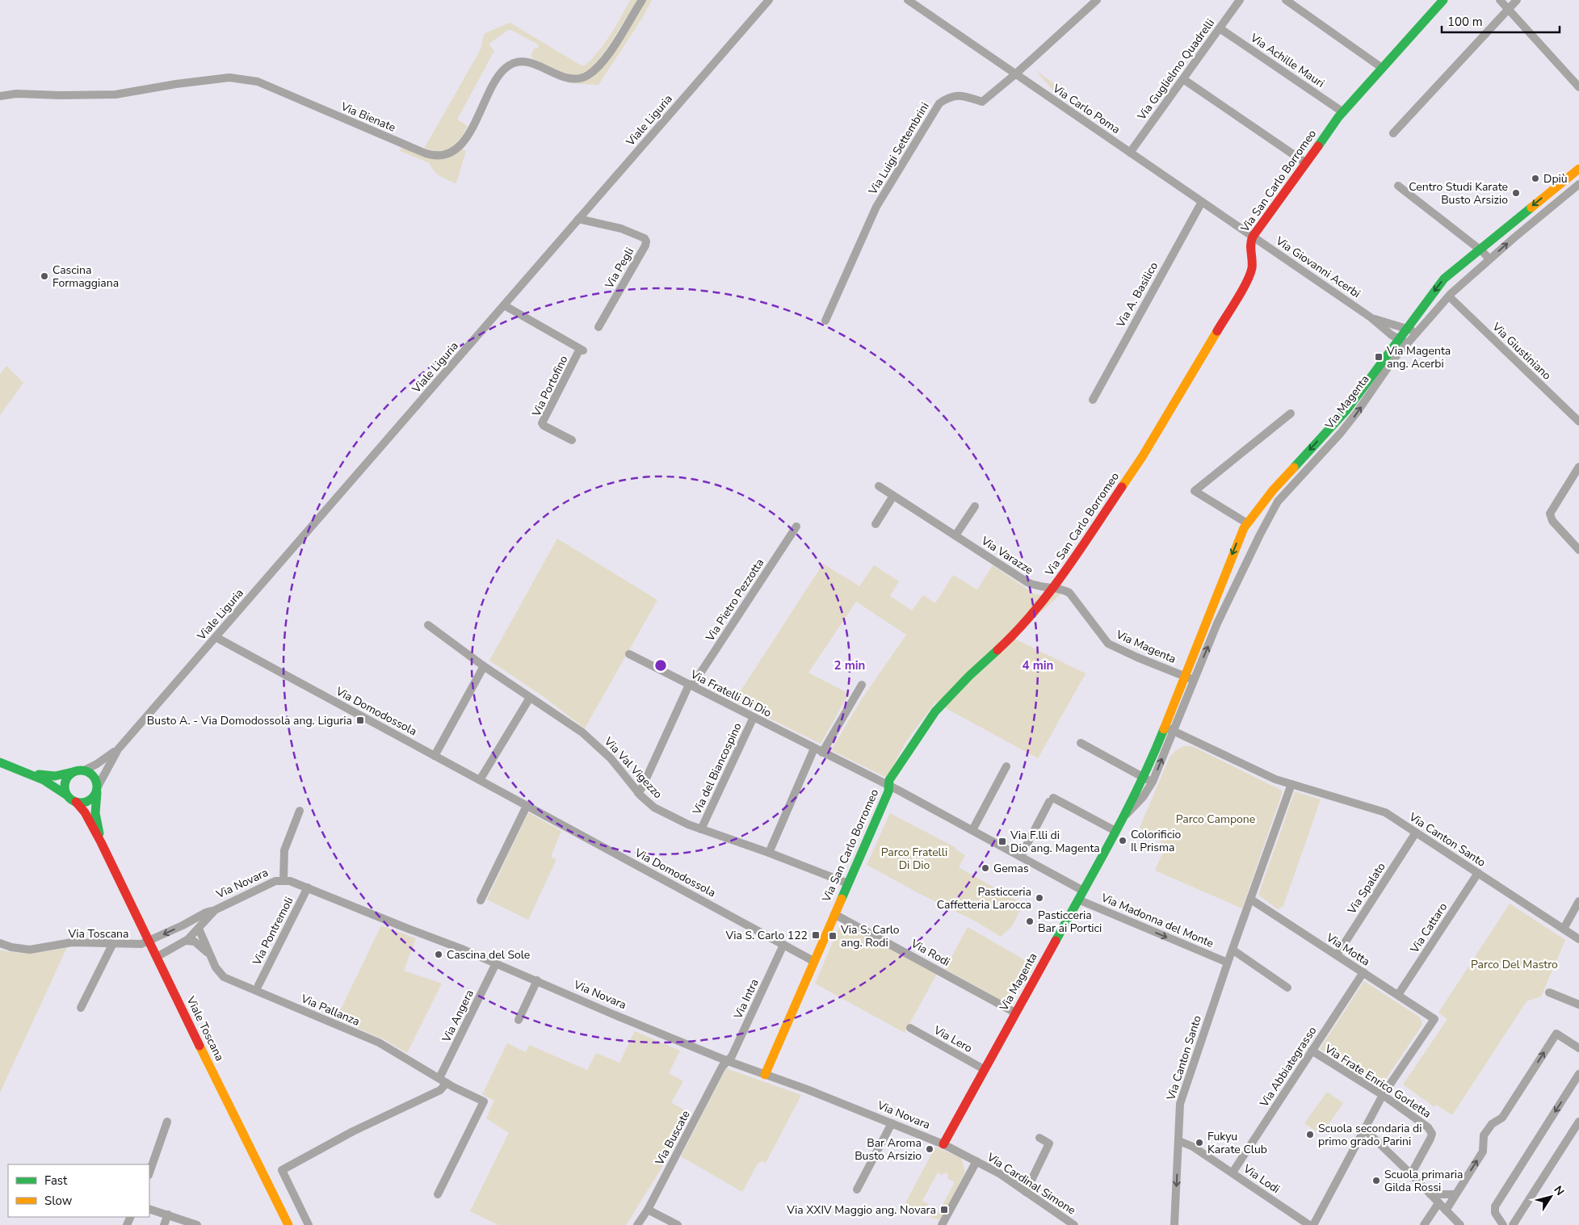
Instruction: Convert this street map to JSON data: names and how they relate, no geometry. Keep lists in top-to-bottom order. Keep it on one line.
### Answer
{"streets":{"street":["Via Achille Mauri","Via Guglielmo Quadrelli","Via Carlo Poma","Via Bienate","Viale Liguria","Via Luigi Settembrini","Via San Carlo Borromeo","Via Giovanni Acerbi","Via Pegli","Via A. Basilico","Via Giustiniano","Via Portofino","Via Magenta","Via Varazze","Via Pietro Pezzotta","Via Fratelli Di Dio","Via Domodossola","Via Val Vigezzo","Via del Biancospino","Via Canton Santo","Via Novara","Via Spalato","Via Madonna del Monte","Via Cattaro","Via Pontremoli","Via Toscana","Via Motta","Via Rodi","Via Intra","Via Pallanza","Via Angera","Viale Toscana","Via Lero","Via Abbiategrasso","Via Frate Enrico Gorletta","Via Buscate","Via Lodi","Via Cardinal Simone"]},"crossings":[["Via Achille Mauri","Via Guglielmo Quadrelli"],["Via Achille Mauri","Via San Carlo Borromeo"],["Via Guglielmo Quadrelli","Via Carlo Poma"],["Via Carlo Poma","Via Luigi Settembrini"],["Via Carlo Poma","Via San Carlo Borromeo"],["Via Carlo Poma","Via Giovanni Acerbi"],["Via Carlo Poma","Via A. Basilico"],["Viale Liguria","Via Pegli"],["Viale Liguria","Via Portofino"],["Viale Liguria","Via Domodossola"],["Viale Liguria","Viale Toscana"],["Via San Carlo Borromeo","Via Giovanni Acerbi"],["Via San Carlo Borromeo","Via Varazze"],["Via San Carlo Borromeo","Via Fratelli Di Dio"],["Via San Carlo Borromeo","Via Domodossola"],["Via San Carlo Borromeo","Via Val Vigezzo"],["Via San Carlo Borromeo","Via Novara"],["Via San Carlo Borromeo","Via Rodi"],["Via Giustiniano","Via Magenta"],["Via Magenta","Via Varazze"],["Via Magenta","Via Fratelli Di Dio"],["Via Magenta","Via Canton Santo"],["Via Magenta","Via Novara"],["Via Magenta","Via Madonna del Monte"],["Via Magenta","Via Rodi"],["Via Magenta","Via Lero"],["Via Pietro Pezzotta","Via Fratelli Di Dio"],["Via Pietro Pezzotta","Via Val Vigezzo"],["Via Fratelli Di Dio","Via del Biancospino"],["Via Domodossola","Via Intra"],["Via Val Vigezzo","Via del Biancospino"],["Via Canton Santo","Via Spalato"],["Via Canton Santo","Via Madonna del Monte"],["Via Canton Santo","Via Cattaro"],["Via Canton Santo","Via Motta"],["Via Canton Santo","Via Lodi"],["Via Novara","Via Pontremoli"],["Via Novara","Via Toscana"],["Via Novara","Via Intra"],["Via Novara","Via Pallanza"],["Via Novara","Via Angera"],["Via Novara","Viale Toscana"],["Via Novara","Via Buscate"],["Via Novara","Via Cardinal Simone"],["Via Spalato","Via Motta"],["Via Cattaro","Via Motta"],["Via Toscana","Viale Toscana"],["Via Motta","Via Abbiategrasso"],["Via Motta","Via Frate Enrico Gorletta"],["Via Intra","Via Buscate"],["Via Pallanza","Via Angera"],["Via Abbiategrasso","Via Frate Enrico Gorletta"],["Via Abbiategrasso","Via Lodi"]],"one_way":["Via Madonna del Monte"],"parks":["Parco Campone","Parco Fratelli Di Dio","Parco Del Mastro"],"places":{"other":["Dpiù","Centro Studi Karate Busto Arsizio","Cascina Formaggiana","Colorificio Il Prisma","Gemas","Pasticceria Caffetteria Larocca","Pasticceria Bar ai Portici","Cascina del Sole","Scuola secondaria di primo grado Parini","Fukyu Karate Club","Bar Aroma Busto Arsizio","Scuola primaria Gilda Rossi"],"transit":["Via Magenta ang. Acerbi","Busto A. - Via Domodossola ang. Liguria","Via F.lli di Dio ang. Magenta","Via S. Carlo 122","Via S. Carlo ang. Rodi","Via XXIV Maggio ang. Novara"]},"legend":["Fast","Slow"],"scale_bar":"100 m","north":"top right","rings":["2 min","4 min"]}
